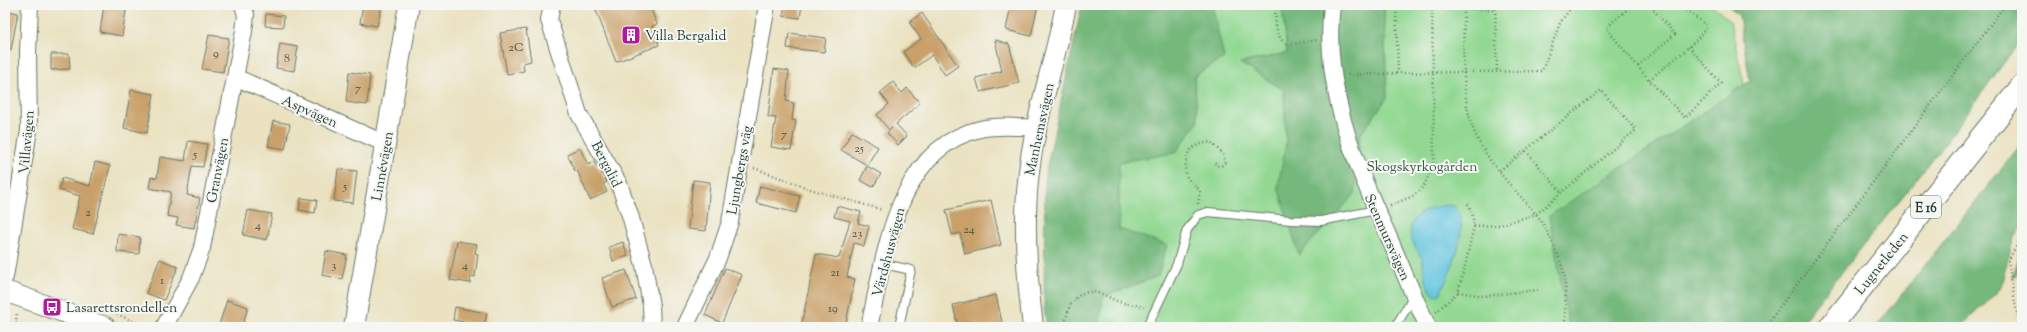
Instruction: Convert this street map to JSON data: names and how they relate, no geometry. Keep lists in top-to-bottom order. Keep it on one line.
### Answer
{"streets":{"highway":["E 16","Lugnetleden"],"street":["Aspvägen","Manhemsvägen","Villavägen","Bergalid","Linnévägen","Granvägen","Ljungbergs väg","Stenmursvägen","Värdshusvägen"]},"crossings":[["Aspvägen","Linnévägen"],["Aspvägen","Granvägen"],["Manhemsvägen","Värdshusvägen"]],"parks":["Skogskyrkogården"],"places":{"building":["Villa Bergalid"],"bus stop":["Lasarettsrondellen"]},"house_numbers":["2C","9","8","7","7","25","5","5","2","4","24","23","3","4","21","1","19"]}
